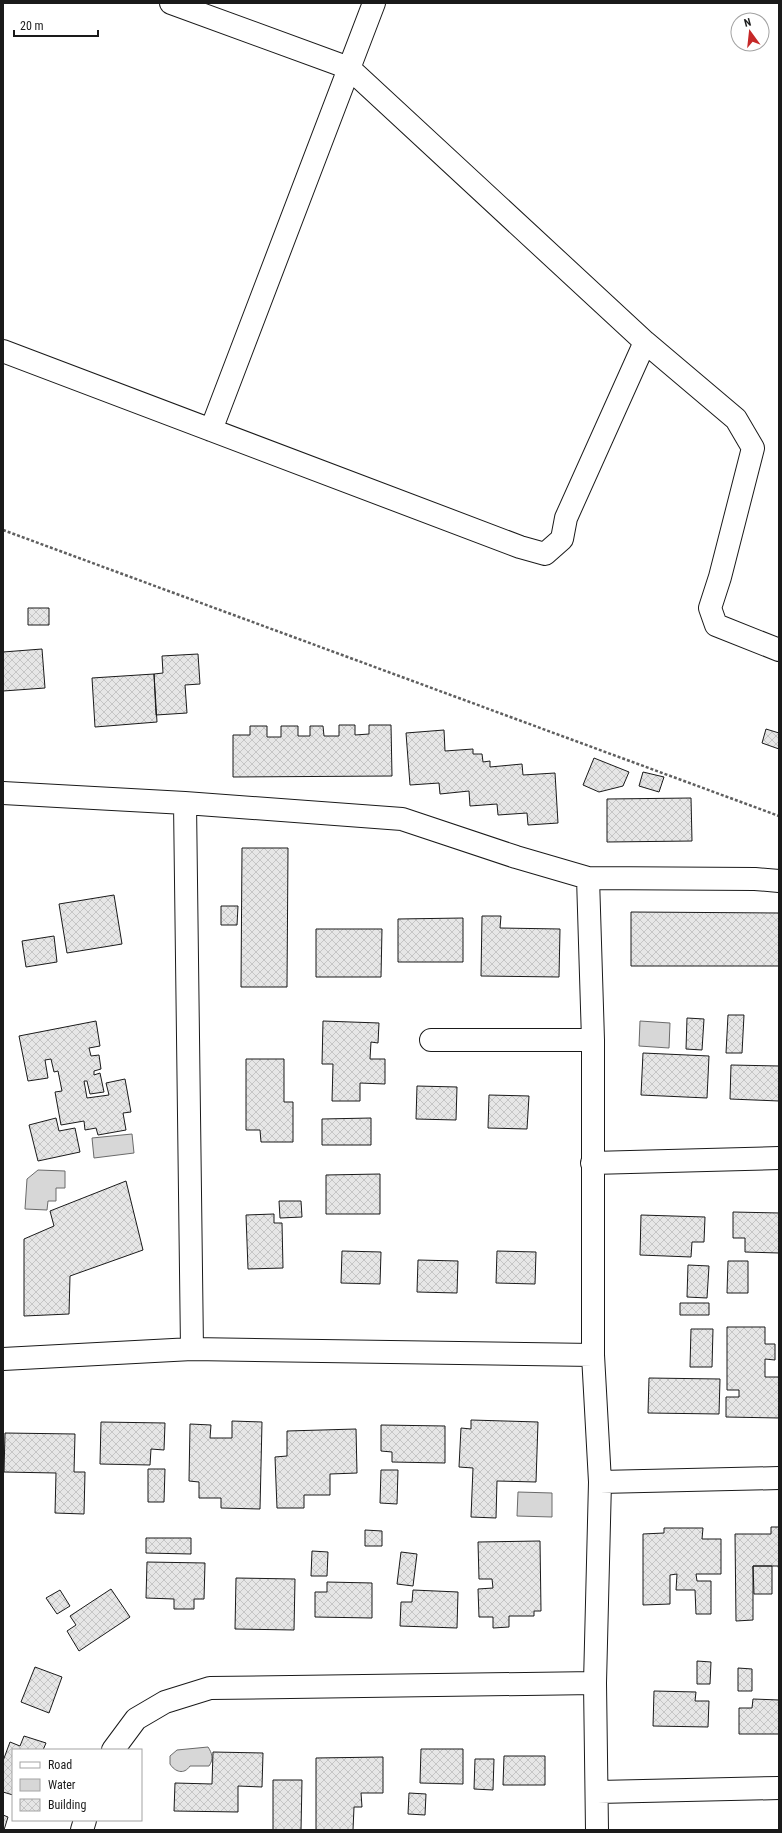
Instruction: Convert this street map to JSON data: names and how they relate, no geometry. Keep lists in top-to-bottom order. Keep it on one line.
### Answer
{"legend":["Road","Water","Building"],"scale_bar":"20 m","north":"top"}
